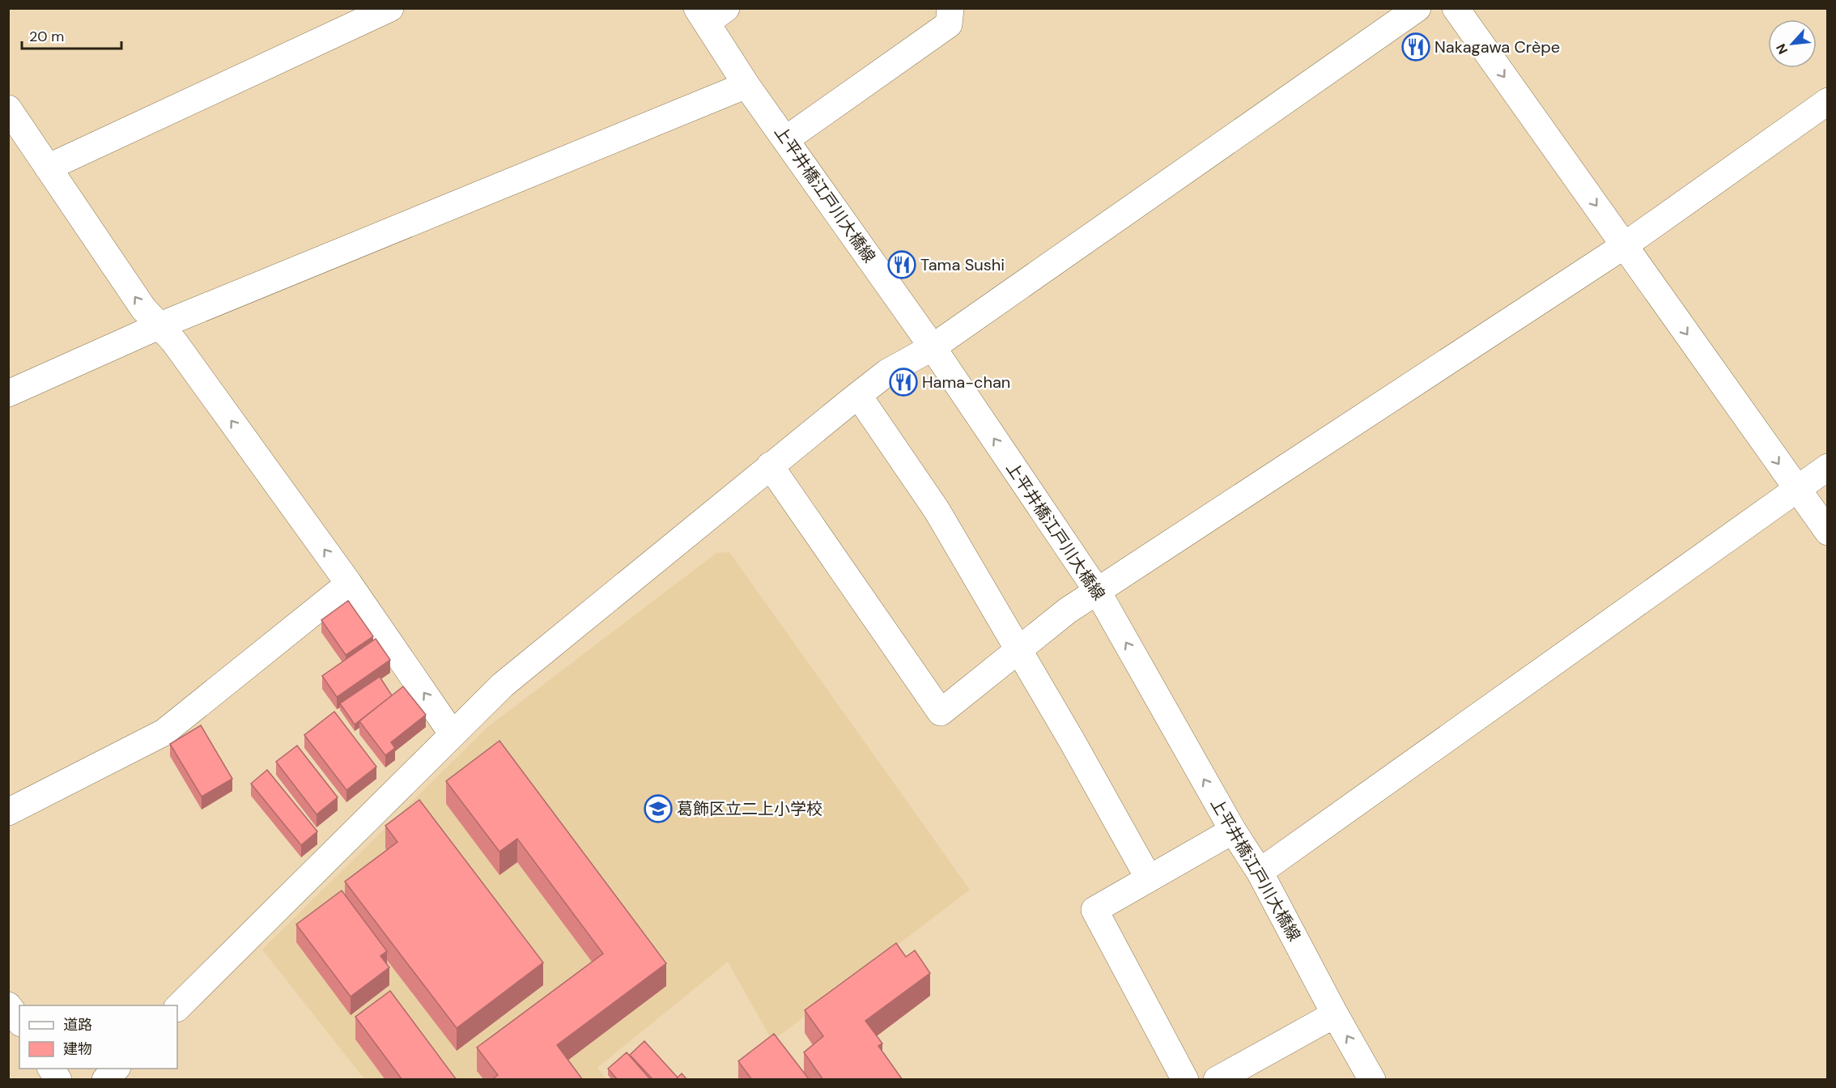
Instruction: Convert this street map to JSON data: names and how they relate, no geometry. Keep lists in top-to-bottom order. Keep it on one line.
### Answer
{"streets":{"street":["上平井橋江戸川大橋線"]},"places":{"restaurant":["Nakagawa Crèpe","Tama Sushi","Hama-chan"],"school or university":["葛飾区立二上小学校"]},"legend":["道路","建物"],"scale_bar":"20 m","north":"bottom left"}
